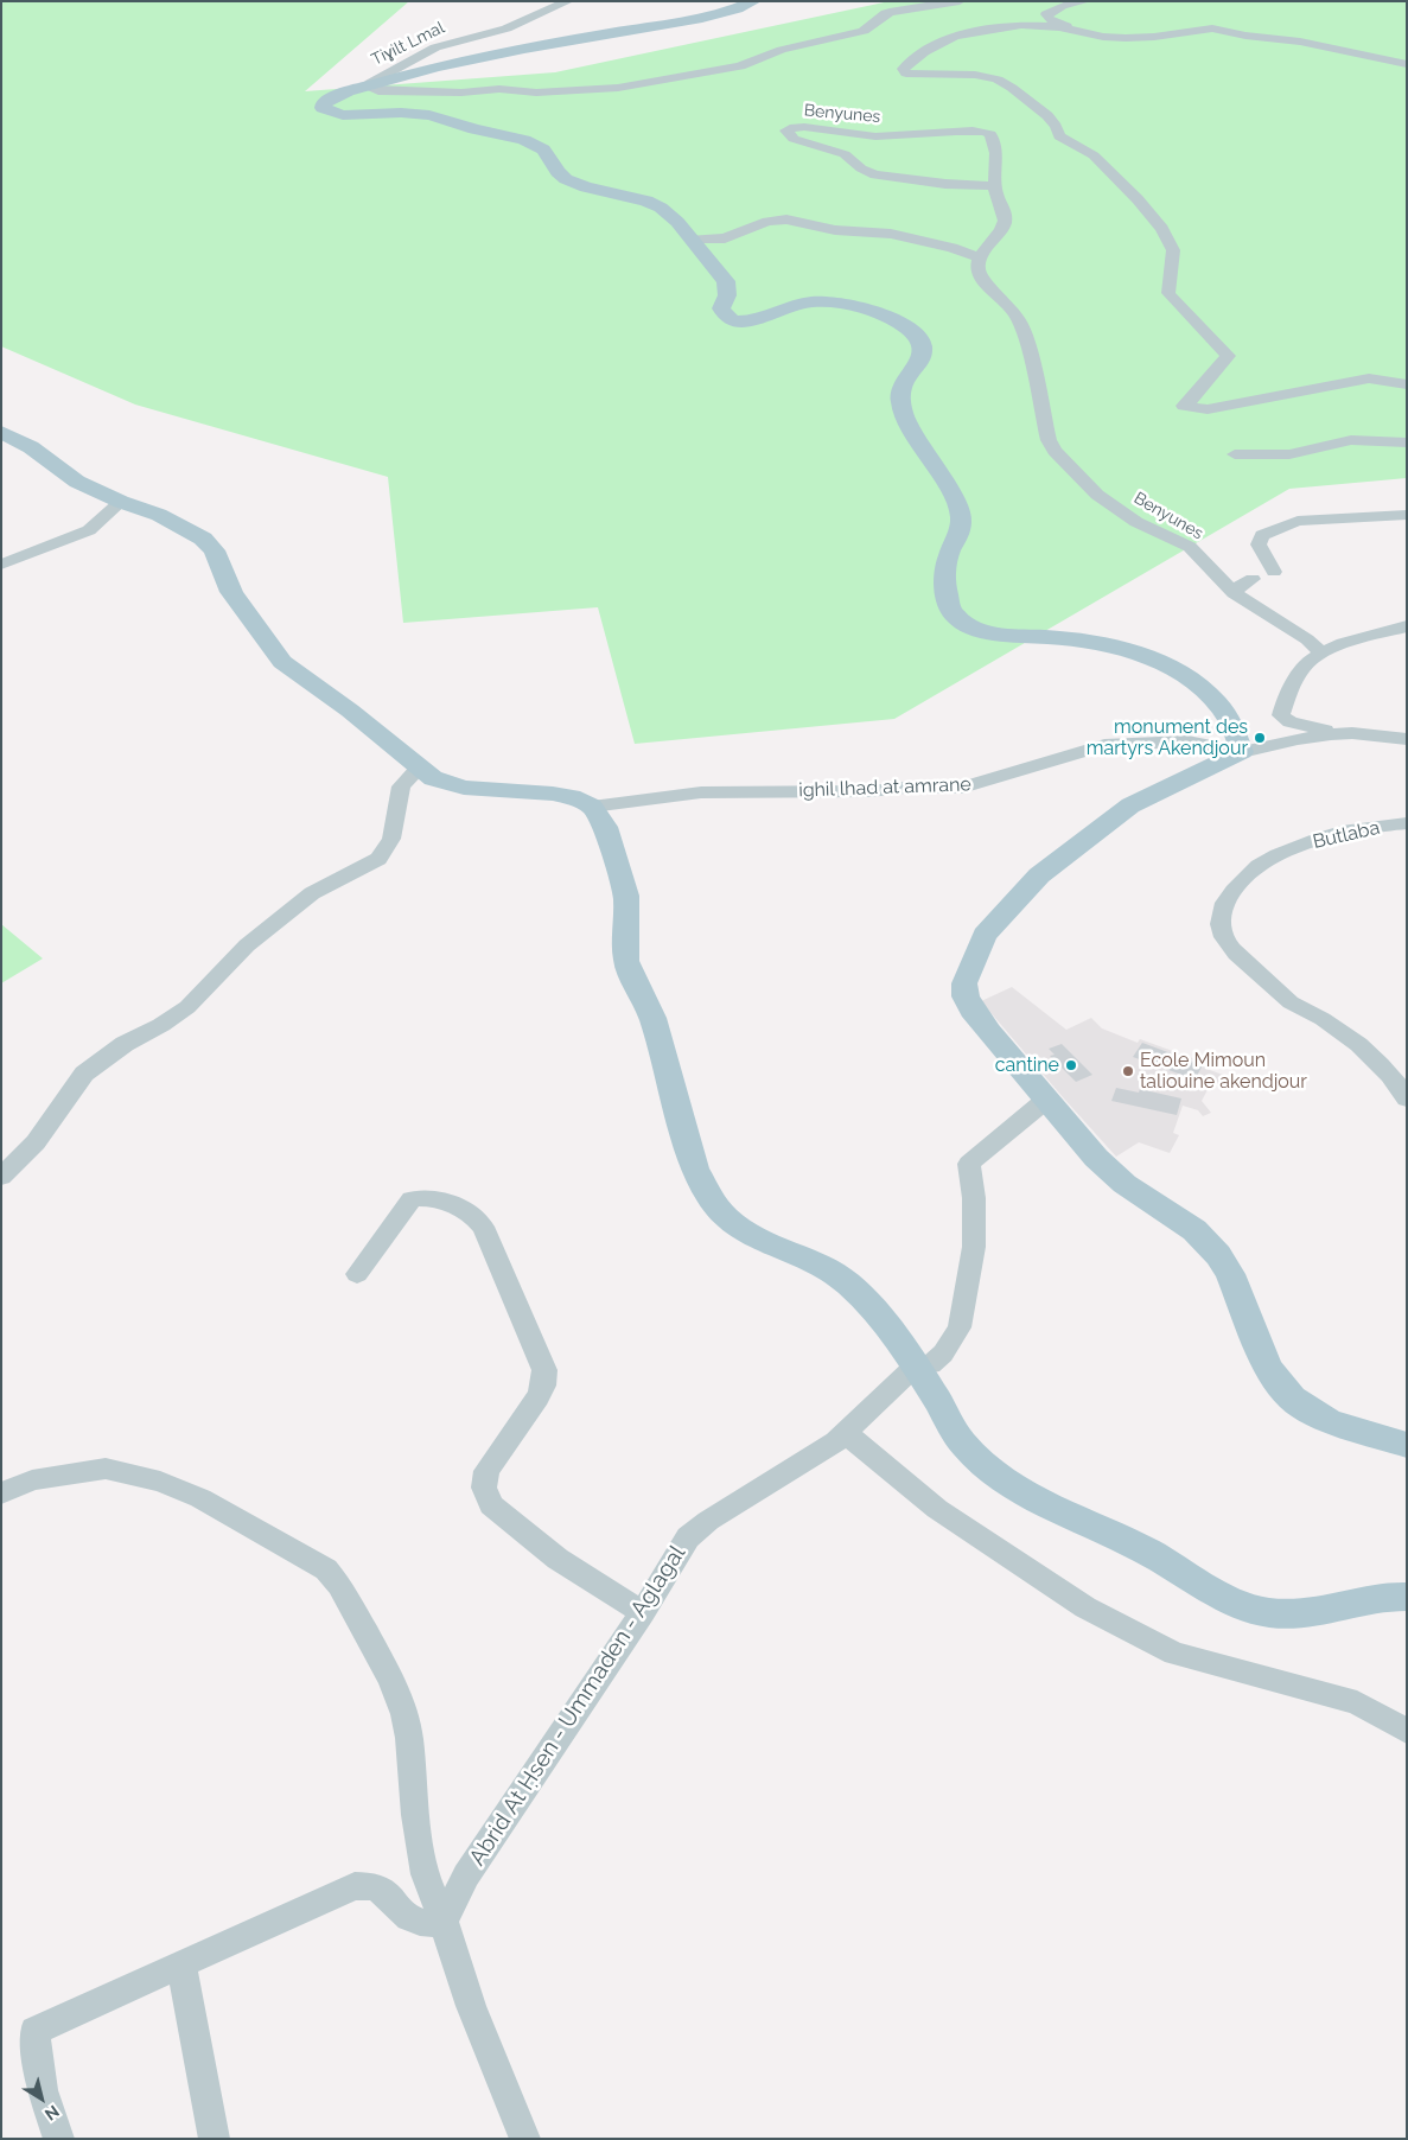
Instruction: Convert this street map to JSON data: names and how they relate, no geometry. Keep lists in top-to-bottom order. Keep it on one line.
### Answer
{"streets":{"street":["Tiɣilt Lmal","Benyunes","ighil lhad at amrane","Butlaba","Abrid At Ḥsen - Ummaden - Aglagal"]},"places":["monument des martyrs Akendjour","cantine","Ecole Mimoun taliouine akendjour"],"north":"bottom right"}
